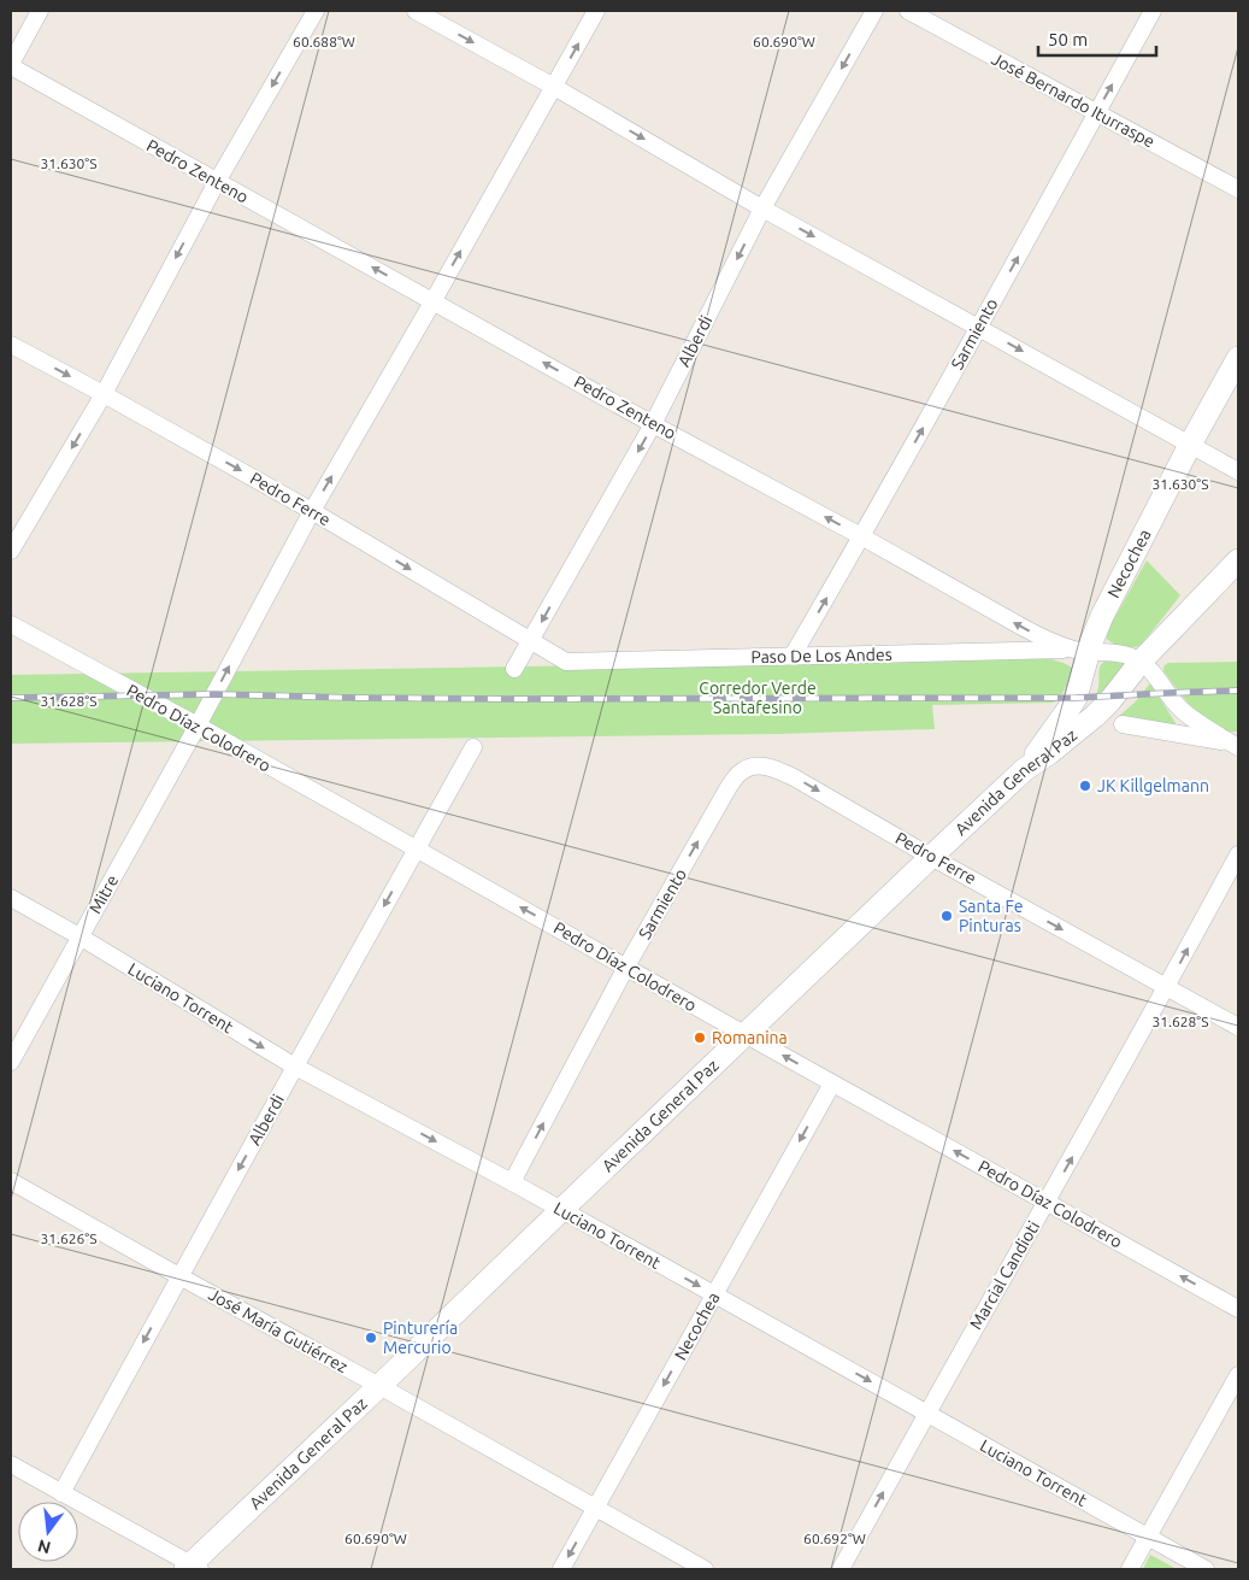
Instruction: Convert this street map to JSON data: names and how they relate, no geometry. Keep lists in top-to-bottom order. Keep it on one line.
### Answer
{"streets":{"main road":["Necochea","Avenida General Paz"],"street":["José Bernardo Iturraspe","Pedro Zenteno","Sarmiento","Alberdi","Pedro Ferre","Paso De Los Andes","Pedro Díaz Colodrero","Mitre","Luciano Torrent","Marcial Candioti","José María Gutiérrez"]},"crossings":[["José Bernardo Iturraspe","Sarmiento"],["Pedro Zenteno","Sarmiento"],["Pedro Zenteno","Alberdi"],["Pedro Zenteno","Necochea"],["Pedro Zenteno","Paso De Los Andes"],["Pedro Zenteno","Avenida General Paz"],["Pedro Zenteno","Mitre"],["Sarmiento","Pedro Ferre"],["Sarmiento","Paso De Los Andes"],["Sarmiento","Pedro Díaz Colodrero"],["Sarmiento","Luciano Torrent"],["Alberdi","Pedro Ferre"],["Alberdi","Pedro Díaz Colodrero"],["Alberdi","Luciano Torrent"],["Alberdi","José María Gutiérrez"],["Pedro Ferre","Paso De Los Andes"],["Pedro Ferre","Avenida General Paz"],["Pedro Ferre","Mitre"],["Pedro Ferre","Marcial Candioti"],["Necochea","Paso De Los Andes"],["Necochea","Pedro Díaz Colodrero"],["Necochea","Avenida General Paz"],["Necochea","Luciano Torrent"],["Necochea","José María Gutiérrez"],["Pedro Díaz Colodrero","Avenida General Paz"],["Pedro Díaz Colodrero","Mitre"],["Pedro Díaz Colodrero","Marcial Candioti"],["Avenida General Paz","Luciano Torrent"],["Avenida General Paz","José María Gutiérrez"],["Mitre","Luciano Torrent"],["Luciano Torrent","Marcial Candioti"]],"one_way":["Pedro Zenteno","Sarmiento","Alberdi","Pedro Ferre","Necochea","Pedro Díaz Colodrero","Mitre","Luciano Torrent","Marcial Candioti"],"parks":["Corredor Verde Santafesino"],"places":["JK Killgelmann","Santa Fe Pinturas","Romanina","Pinturería Mercurio"],"scale_bar":"50 m","north":"bottom","coordinates":["60.688°W","60.690°W","31.630°S","31.628°S","31.626°S","60.692°W"]}
